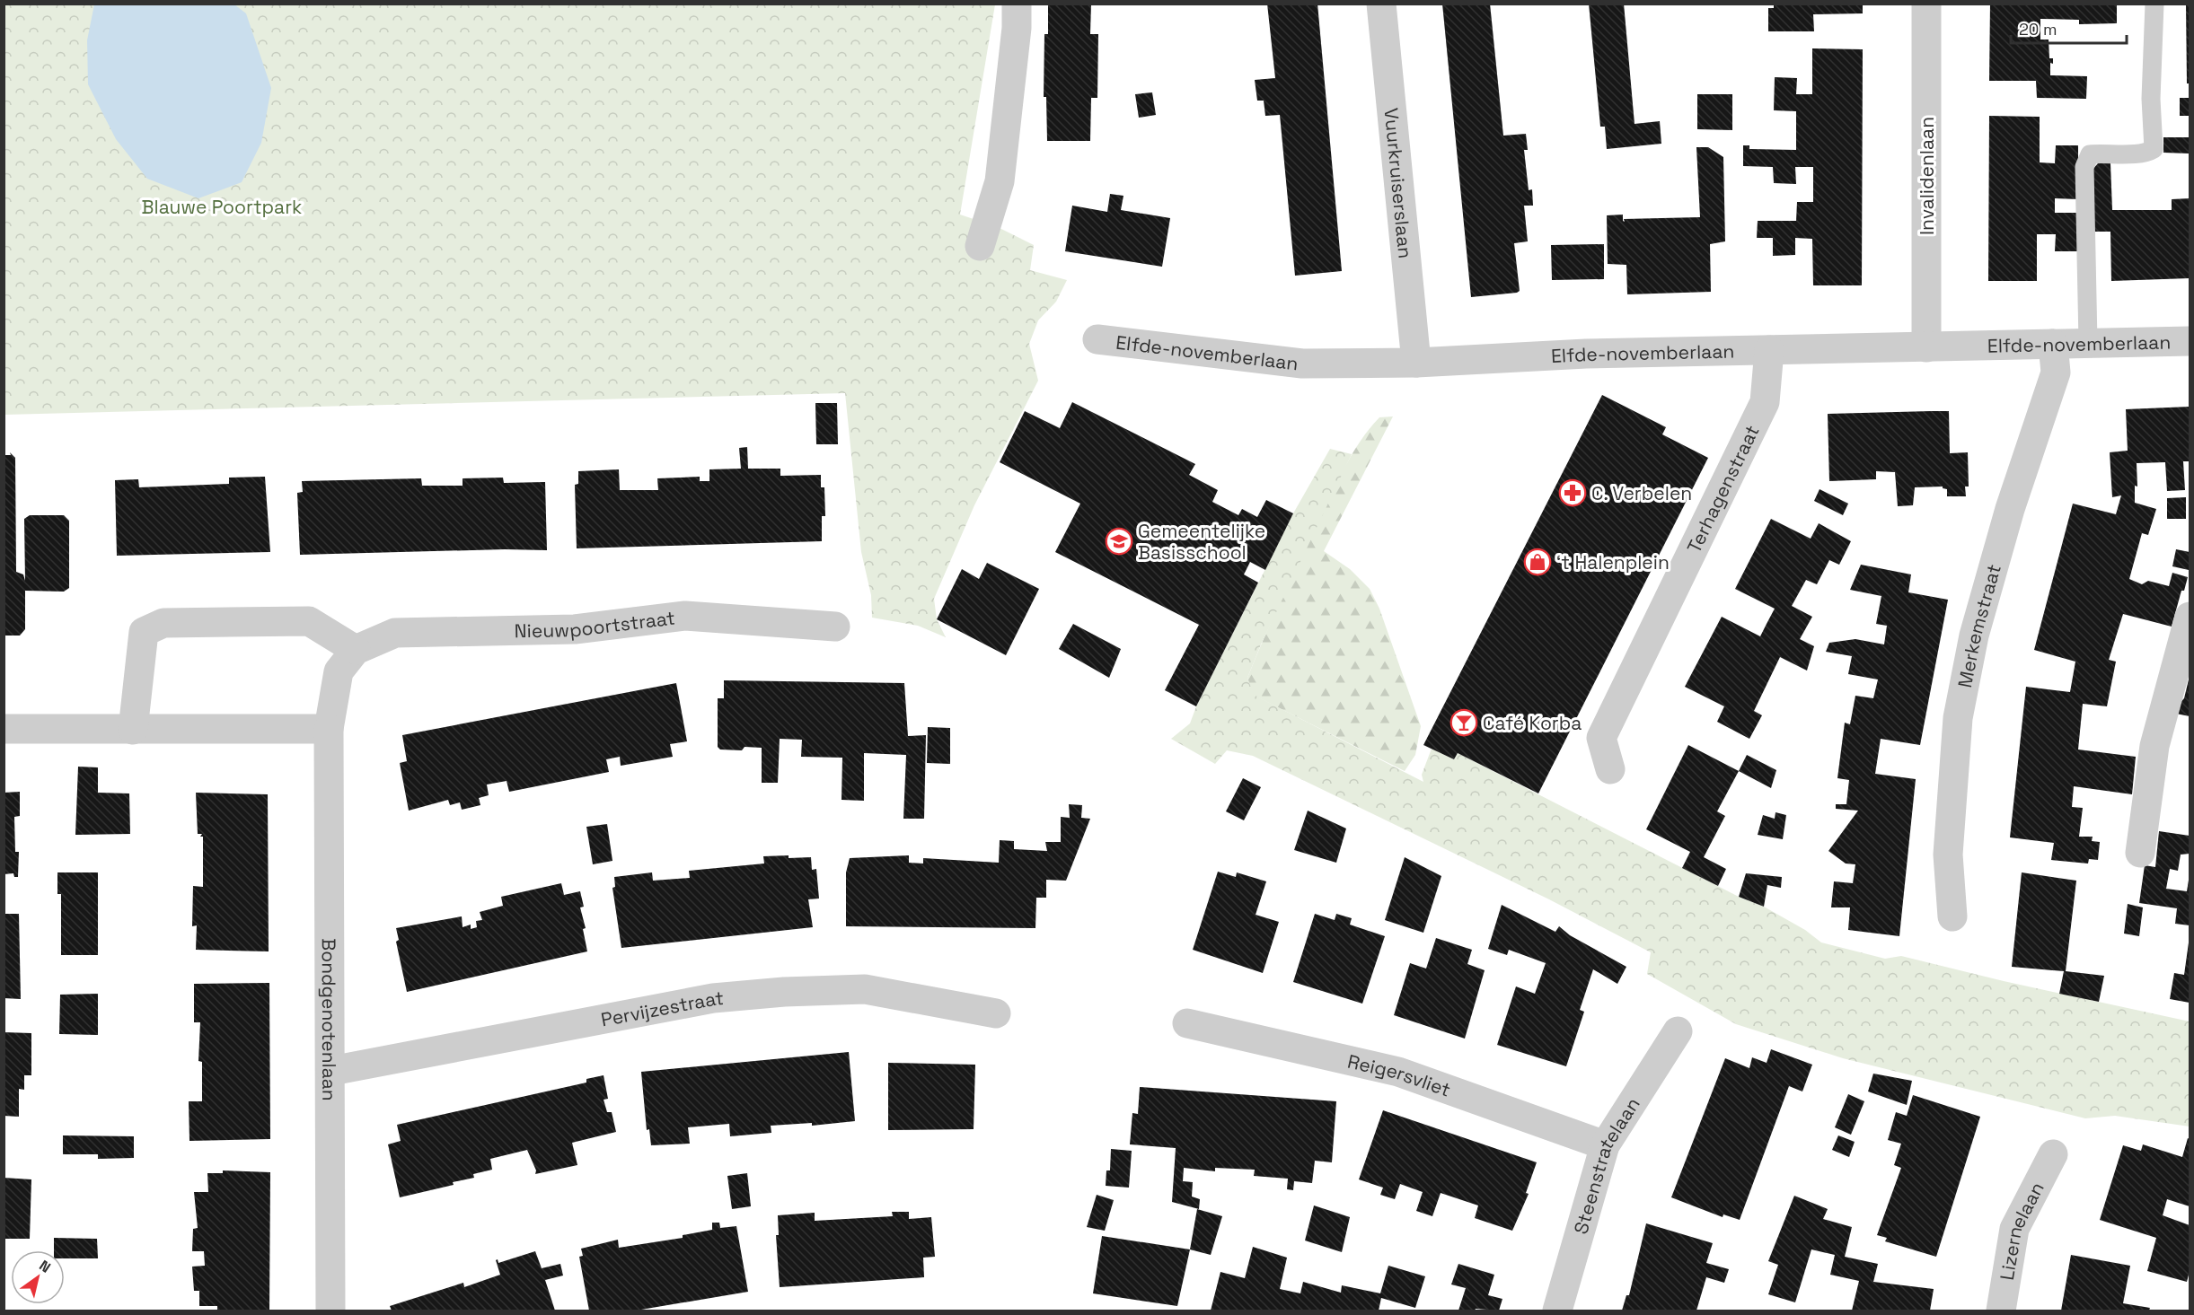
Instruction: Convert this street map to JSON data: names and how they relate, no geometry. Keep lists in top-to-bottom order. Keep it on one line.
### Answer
{"streets":{"street":["Invalidenlaan","Vuurkruiserslaan","Elfde-novemberlaan","Terhagenstraat","Nieuwpoortstraat","Merkemstraat","Pervijzestraat","Bondgenotenlaan","Reigersvliet","Steenstratelaan","Lizernelaan"]},"crossings":[["Invalidenlaan","Elfde-novemberlaan"],["Vuurkruiserslaan","Elfde-novemberlaan"],["Elfde-novemberlaan","Terhagenstraat"],["Elfde-novemberlaan","Merkemstraat"],["Nieuwpoortstraat","Bondgenotenlaan"],["Pervijzestraat","Bondgenotenlaan"],["Reigersvliet","Steenstratelaan"]],"parks":["Blauwe Poortpark"],"places":{"pharmacy":["C. Verbelen"],"school or university":["Gemeentelijke Basisschool"],"shop":["‘t Halenplein"],"bar":["Café Korba"]},"scale_bar":"20 m","north":"top right"}
